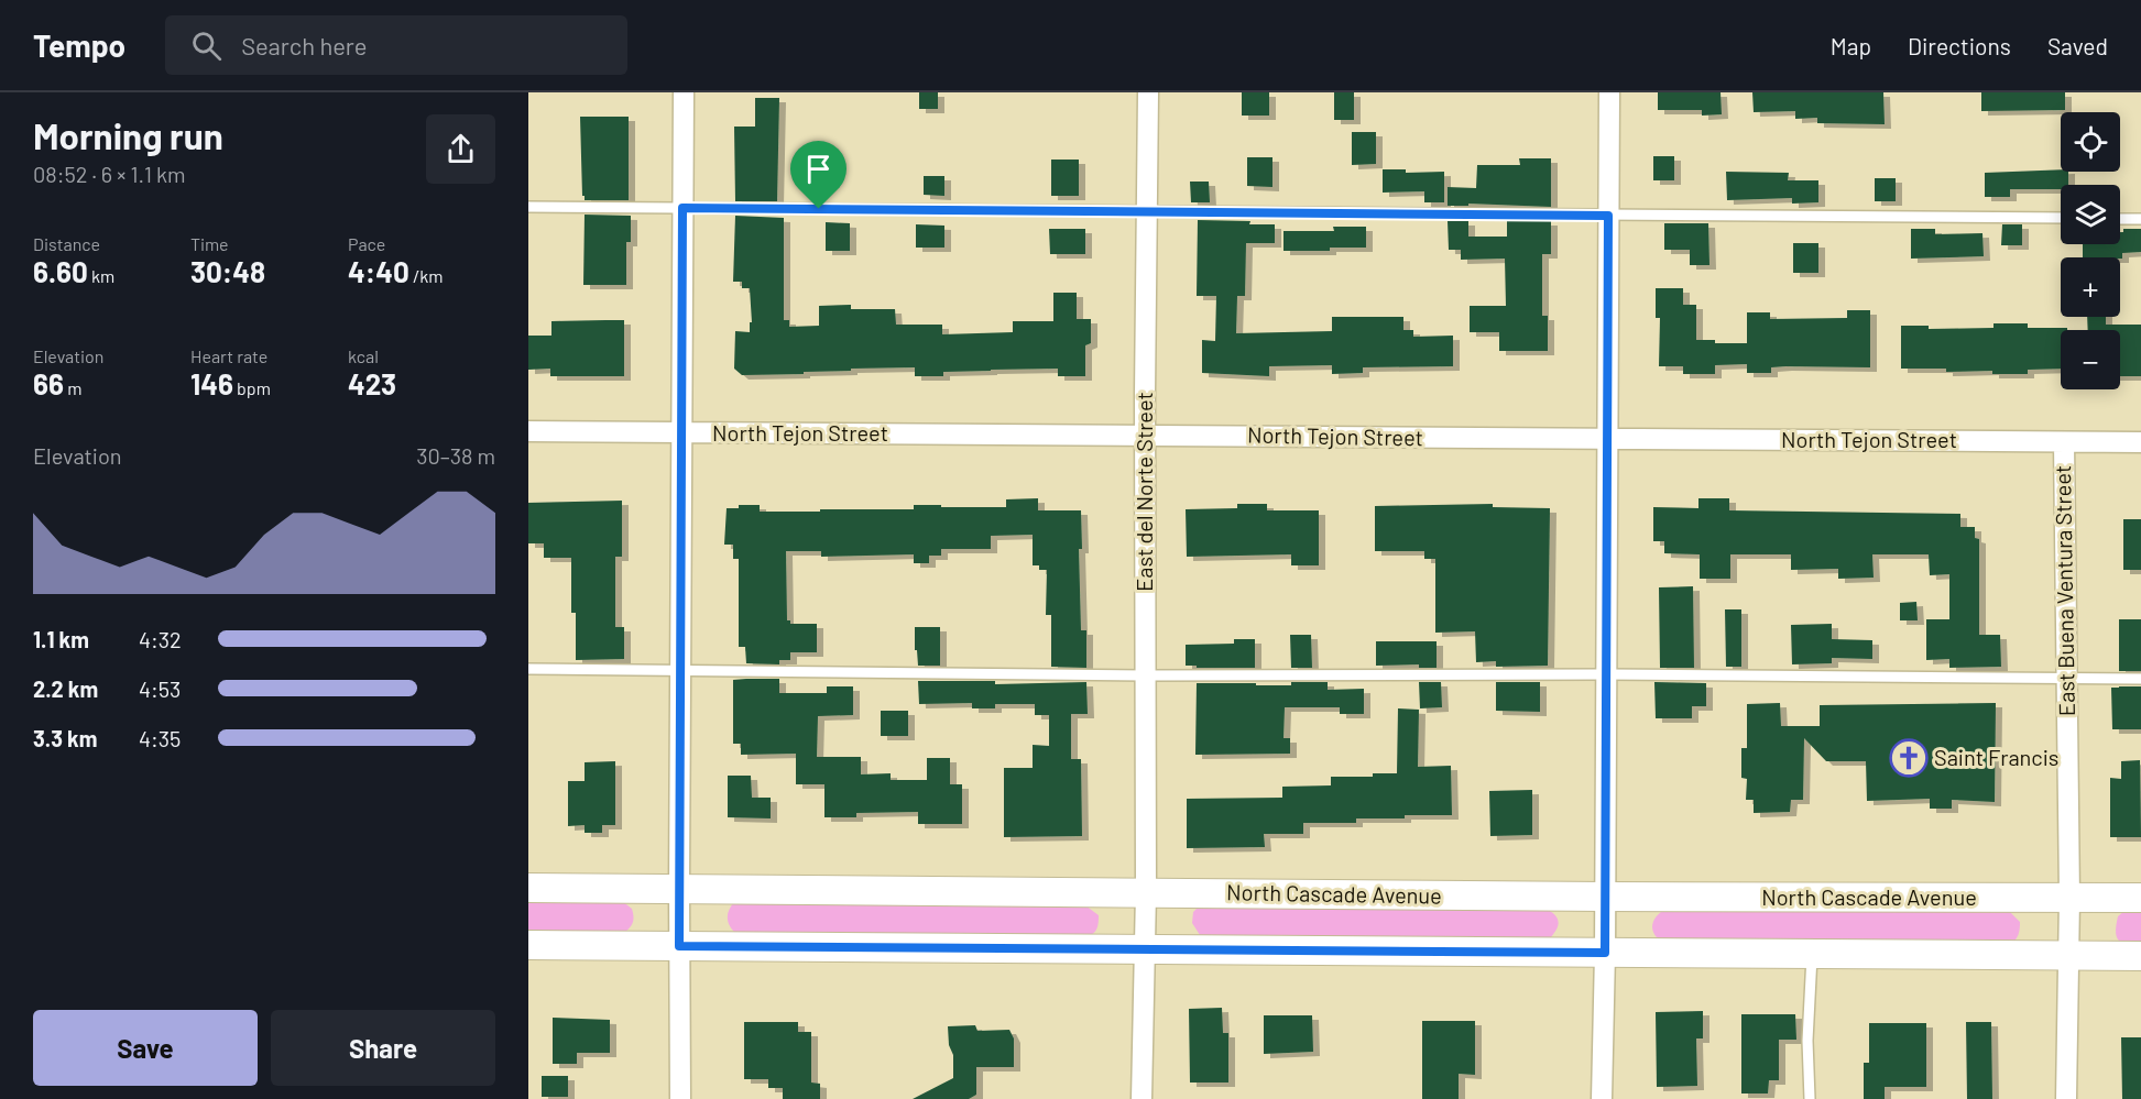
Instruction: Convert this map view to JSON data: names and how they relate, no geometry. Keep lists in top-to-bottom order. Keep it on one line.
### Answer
{"streets":{"main road":["North Cascade Avenue"],"street":["North Tejon Street","East del Norte Street","East Buena Ventura Street"]},"crossings":[["North Tejon Street","East del Norte Street"],["North Tejon Street","East Buena Ventura Street"],["East del Norte Street","North Cascade Avenue"],["East Buena Ventura Street","North Cascade Avenue"]],"places":{"church":["Saint Francis"]},"page":{"header":"Tempo","search":"Search here","nav":["Map","Directions","Saved"],"heading":["Morning run","08:52 · 6 × 1.1 km"],"map_buttons":["+","−"],"stats":[["Distance","6.60 km"],["Time","30:48"],["Pace","4:40 /km"],["Elevation","66 m"],["Heart rate","146 bpm"],["kcal","423"]],"chart":["Elevation","30–38 m"],"list":[{"name":"1.1 km","note":"4:32"},{"name":"2.2 km","note":"4:53"},{"name":"3.3 km","note":"4:35"}],"buttons":["Save","Share"]}}
